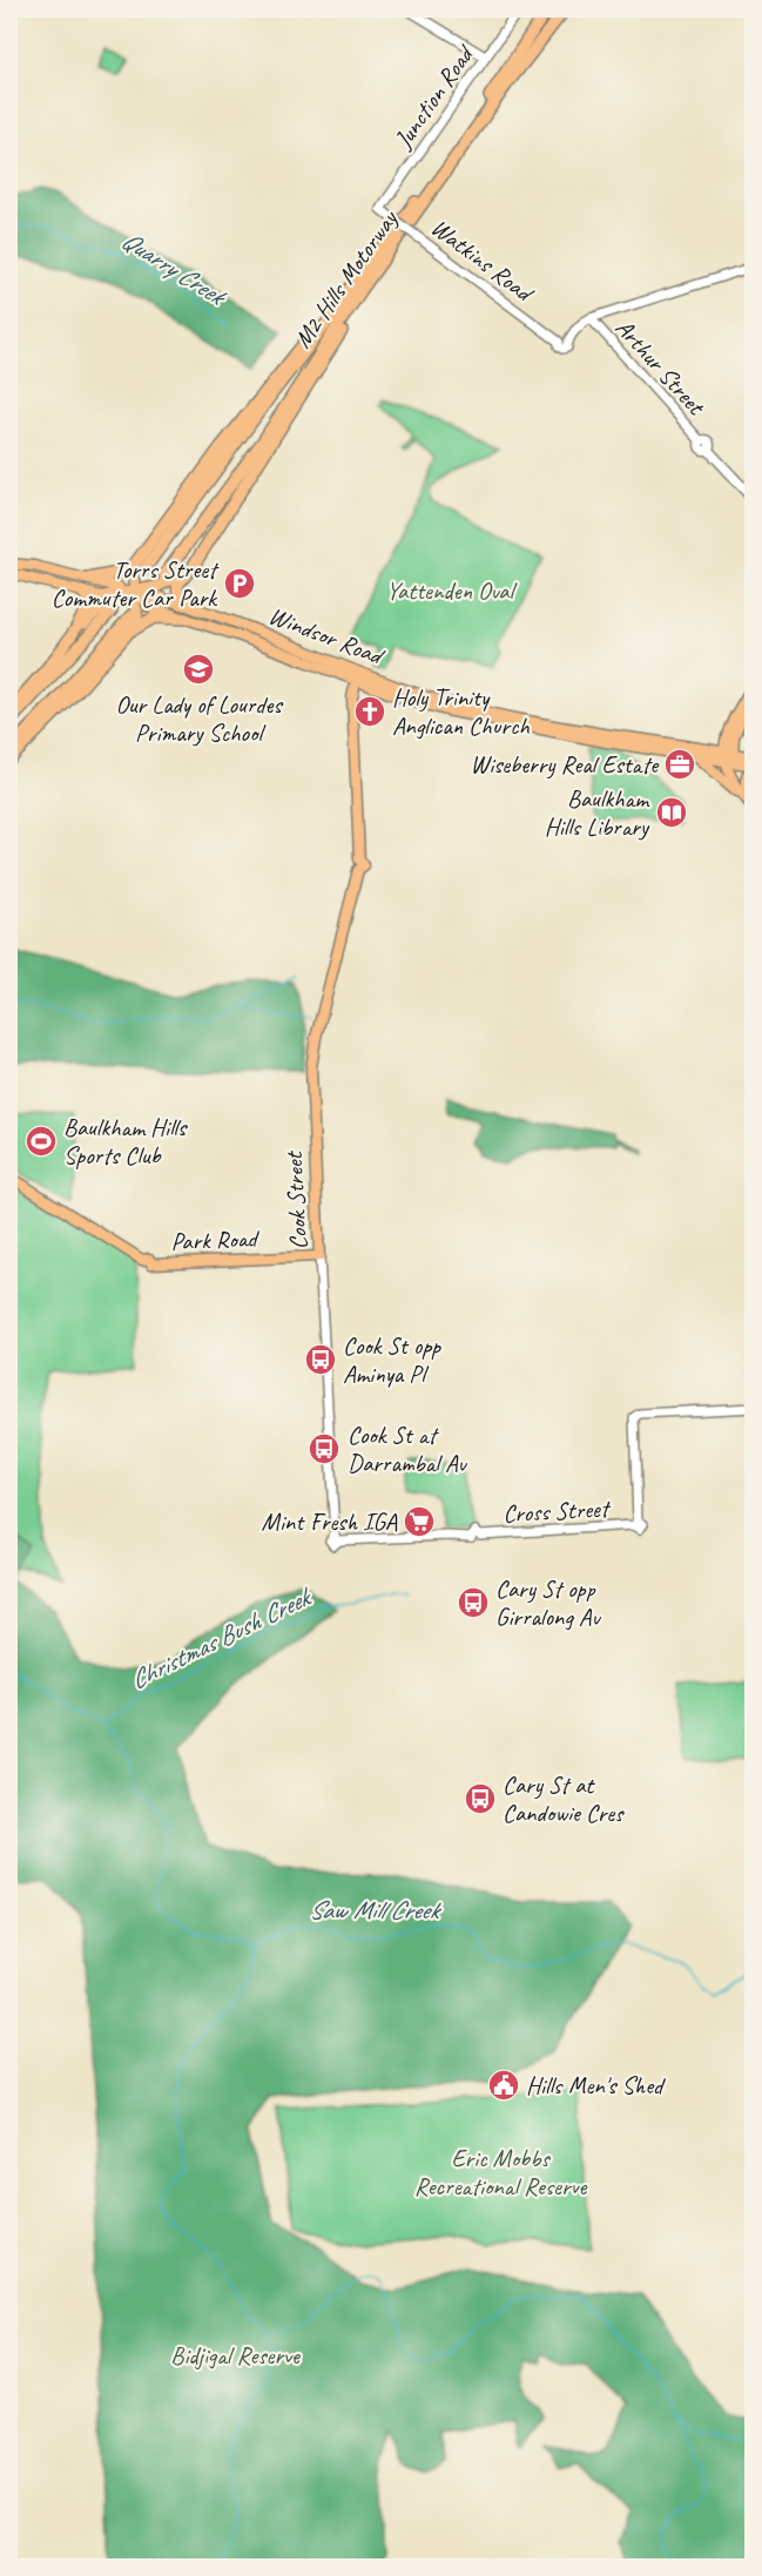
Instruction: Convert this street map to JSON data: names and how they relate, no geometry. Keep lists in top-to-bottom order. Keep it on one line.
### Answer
{"streets":{"highway":["M2 Hills Motorway"],"main road":["Windsor Road","Cook Street","Park Road"],"street":["Junction Road","Watkins Road","Arthur Street","Cross Street"]},"crossings":[["Junction Road","Watkins Road"],["Watkins Road","Arthur Street"],["Windsor Road","Cook Street"],["Cook Street","Park Road"],["Cook Street","Cross Street"]],"water":["Quarry Creek","Christmas Bush Creek","Saw Mill Creek"],"parks":["Yattenden Oval","Eric Mobbs Recreational Reserve","Bidjigal Reserve"],"places":{"parking":["Torrs Street Commuter Car Park"],"school or university":["Our Lady of Lourdes Primary School"],"church":["Holy Trinity Anglican Church"],"office":["Wiseberry Real Estate"],"library":["Baulkham Hills Library"],"sports":["Baulkham Hills Sports Club"],"bus stop":["Cook St opp Aminya Pl","Cook St at Darrambal Av","Cary St opp Girralong Av","Cary St at Candowie Cres"],"supermarket":["Mint Fresh IGA"],"public building":["Hills Men's Shed"]}}
